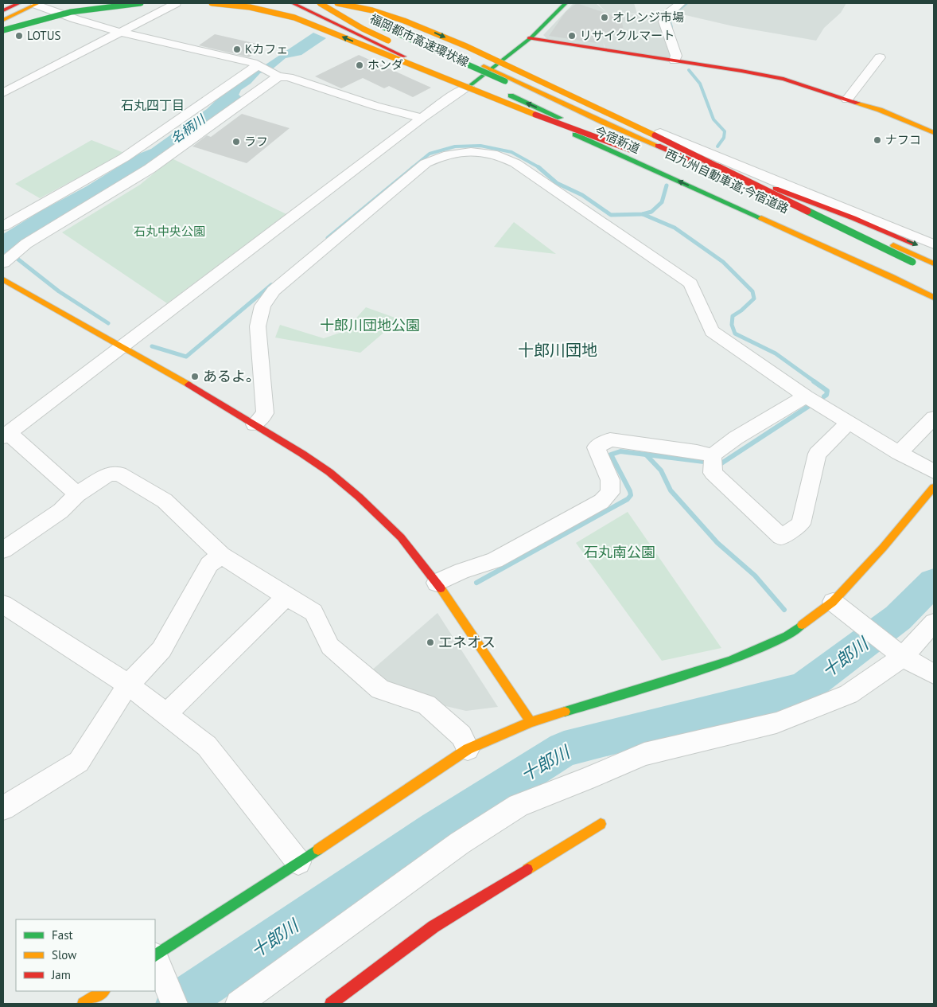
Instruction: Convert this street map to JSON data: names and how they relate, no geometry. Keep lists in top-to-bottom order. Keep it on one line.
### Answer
{"streets":{"main road":["福岡都市高速環状線","今宿新道","西九州自動車道;今宿道路"]},"crossings":[["福岡都市高速環状線","今宿新道"],["福岡都市高速環状線","西九州自動車道;今宿道路"]],"districts":["石丸四丁目","十郎川団地"],"water":["名柄川","十郎川"],"parks":["石丸中央公園","十郎川団地公園","石丸南公園"],"places":["オレンジ市場","LOTUS","リサイクルマート","Kカフェ","ホンダ","ナフコ","ラフ","あるよ。","エネオス"],"legend":["Fast","Slow","Jam"]}
